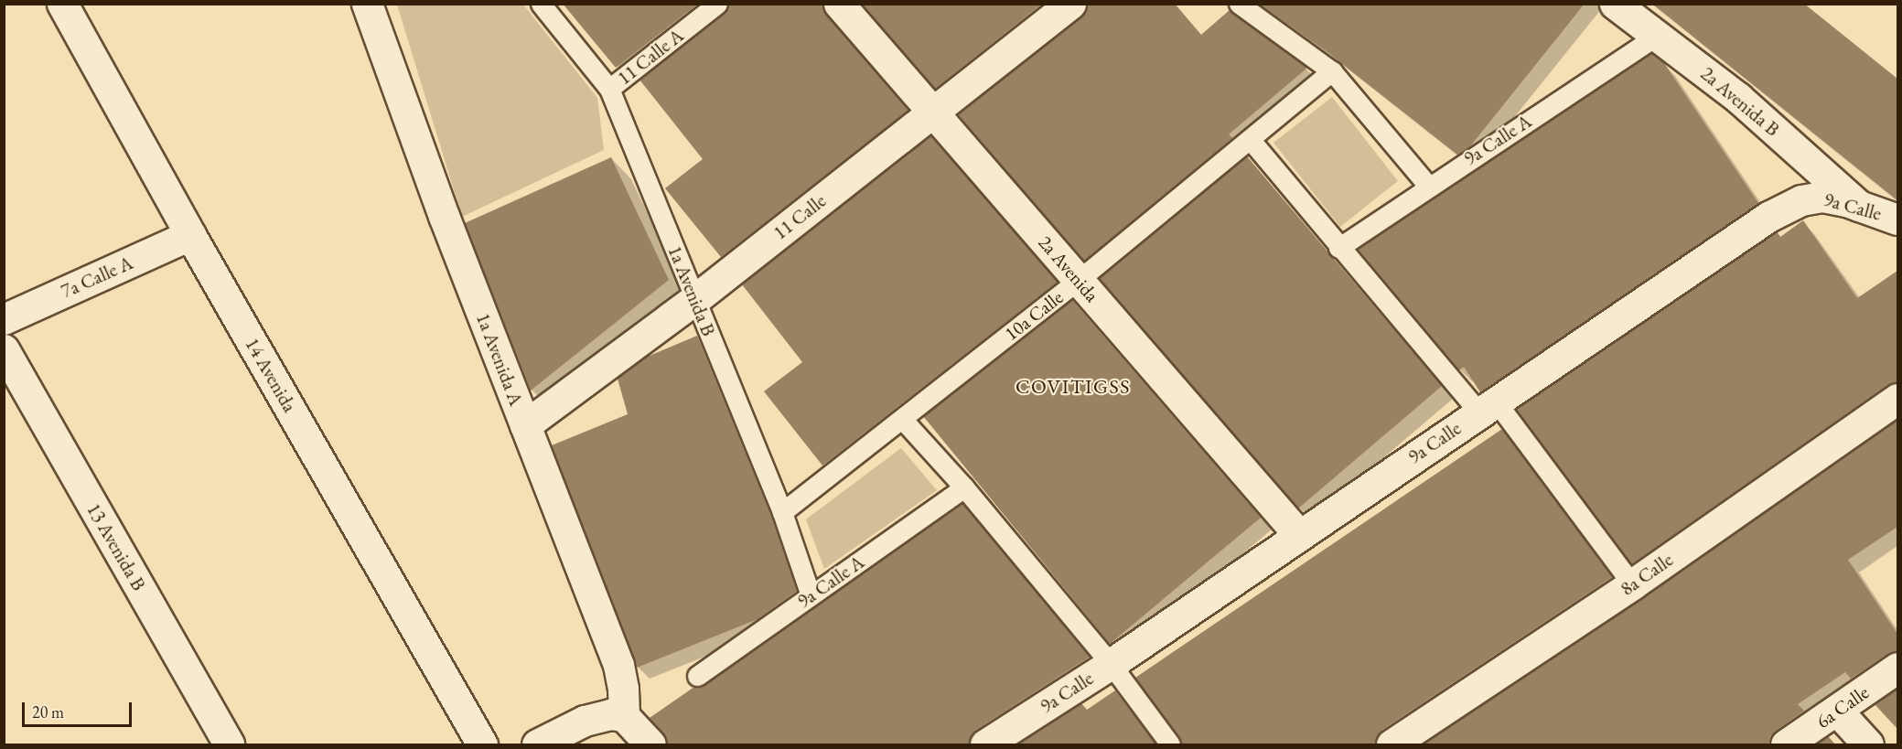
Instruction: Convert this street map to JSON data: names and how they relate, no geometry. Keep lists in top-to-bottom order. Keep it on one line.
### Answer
{"streets":{"street":["2a Avenida B","9a Calle","11 Calle","2a Avenida","7a Calle A","1a Avenida A","14 Avenida","13 Avenida B","8a Calle","6a Calle"],"lane":["11 Calle A","9a Calle A","1a Avenida B","10a Calle"]},"crossings":[["11 Calle A","1a Avenida B"],["2a Avenida B","9a Calle A"],["2a Avenida B","9a Calle"],["9a Calle A","1a Avenida B"],["9a Calle","2a Avenida"],["11 Calle","2a Avenida"],["11 Calle","1a Avenida B"],["11 Calle","1a Avenida A"],["2a Avenida","10a Calle"],["7a Calle A","14 Avenida"],["1a Avenida B","10a Calle"]],"districts":["COVITIGSS"],"scale_bar":"20 m"}
